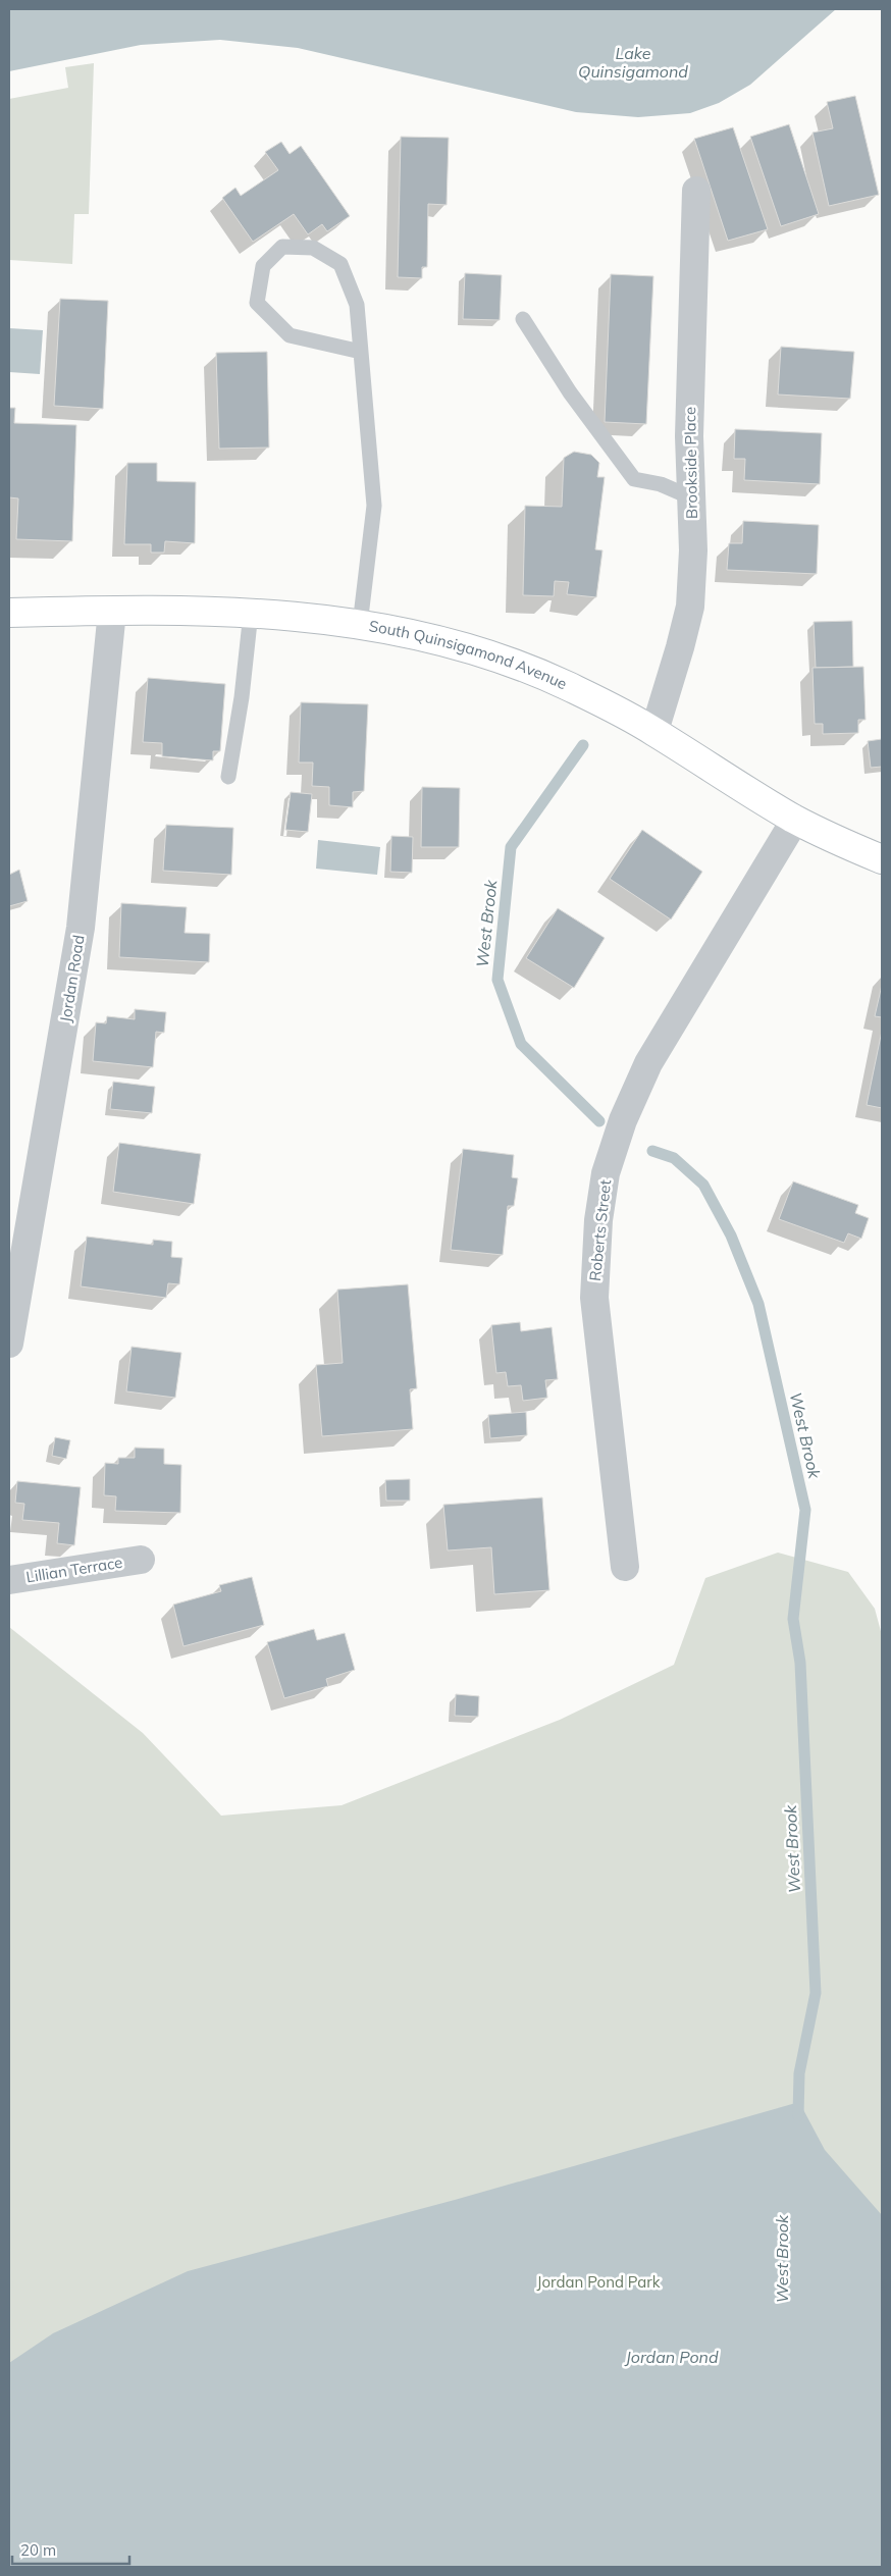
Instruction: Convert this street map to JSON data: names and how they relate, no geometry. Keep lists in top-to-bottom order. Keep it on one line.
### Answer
{"streets":{"main road":["South Quinsigamond Avenue"],"street":["Brookside Place","Jordan Road","Roberts Street","Lillian Terrace"]},"crossings":[["Brookside Place","South Quinsigamond Avenue"],["South Quinsigamond Avenue","Jordan Road"],["South Quinsigamond Avenue","Roberts Street"]],"water":["Lake Quinsigamond","West Brook","Jordan Pond"],"parks":["Jordan Pond Park"],"scale_bar":"20 m"}
